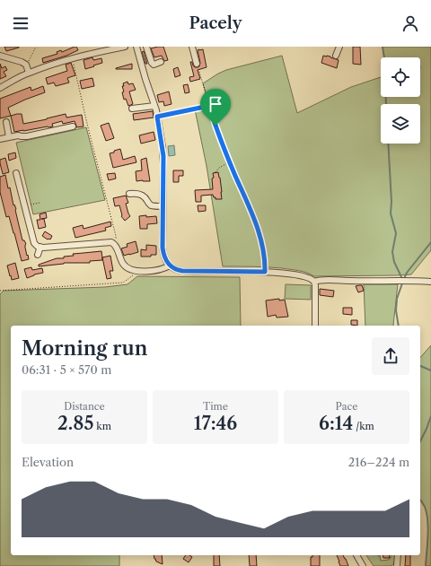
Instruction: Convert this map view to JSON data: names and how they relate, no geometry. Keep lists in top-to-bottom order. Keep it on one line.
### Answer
{"page":{"header":"Pacely","heading":["Morning run","06:31 · 5 × 570 m"],"stats":[["Distance","2.85 km"],["Time","17:46"],["Pace","6:14 /km"]],"chart":["Elevation","216–224 m"]}}
